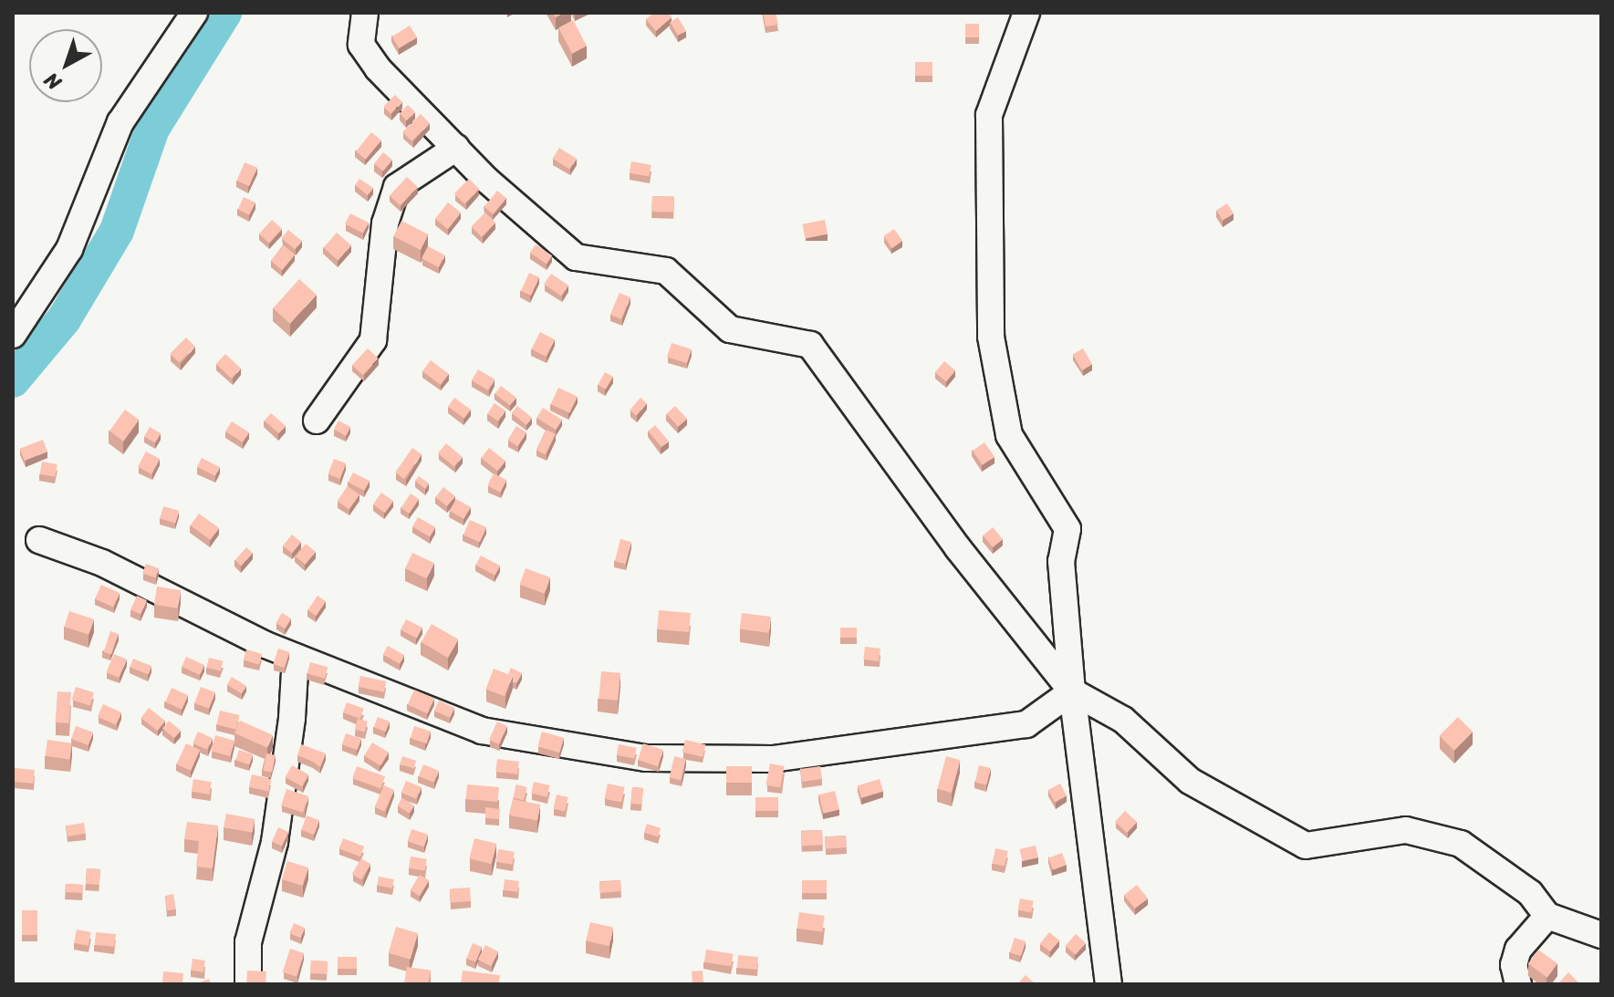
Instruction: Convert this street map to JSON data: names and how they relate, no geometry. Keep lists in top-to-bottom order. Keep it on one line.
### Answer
{"north":"bottom left"}
